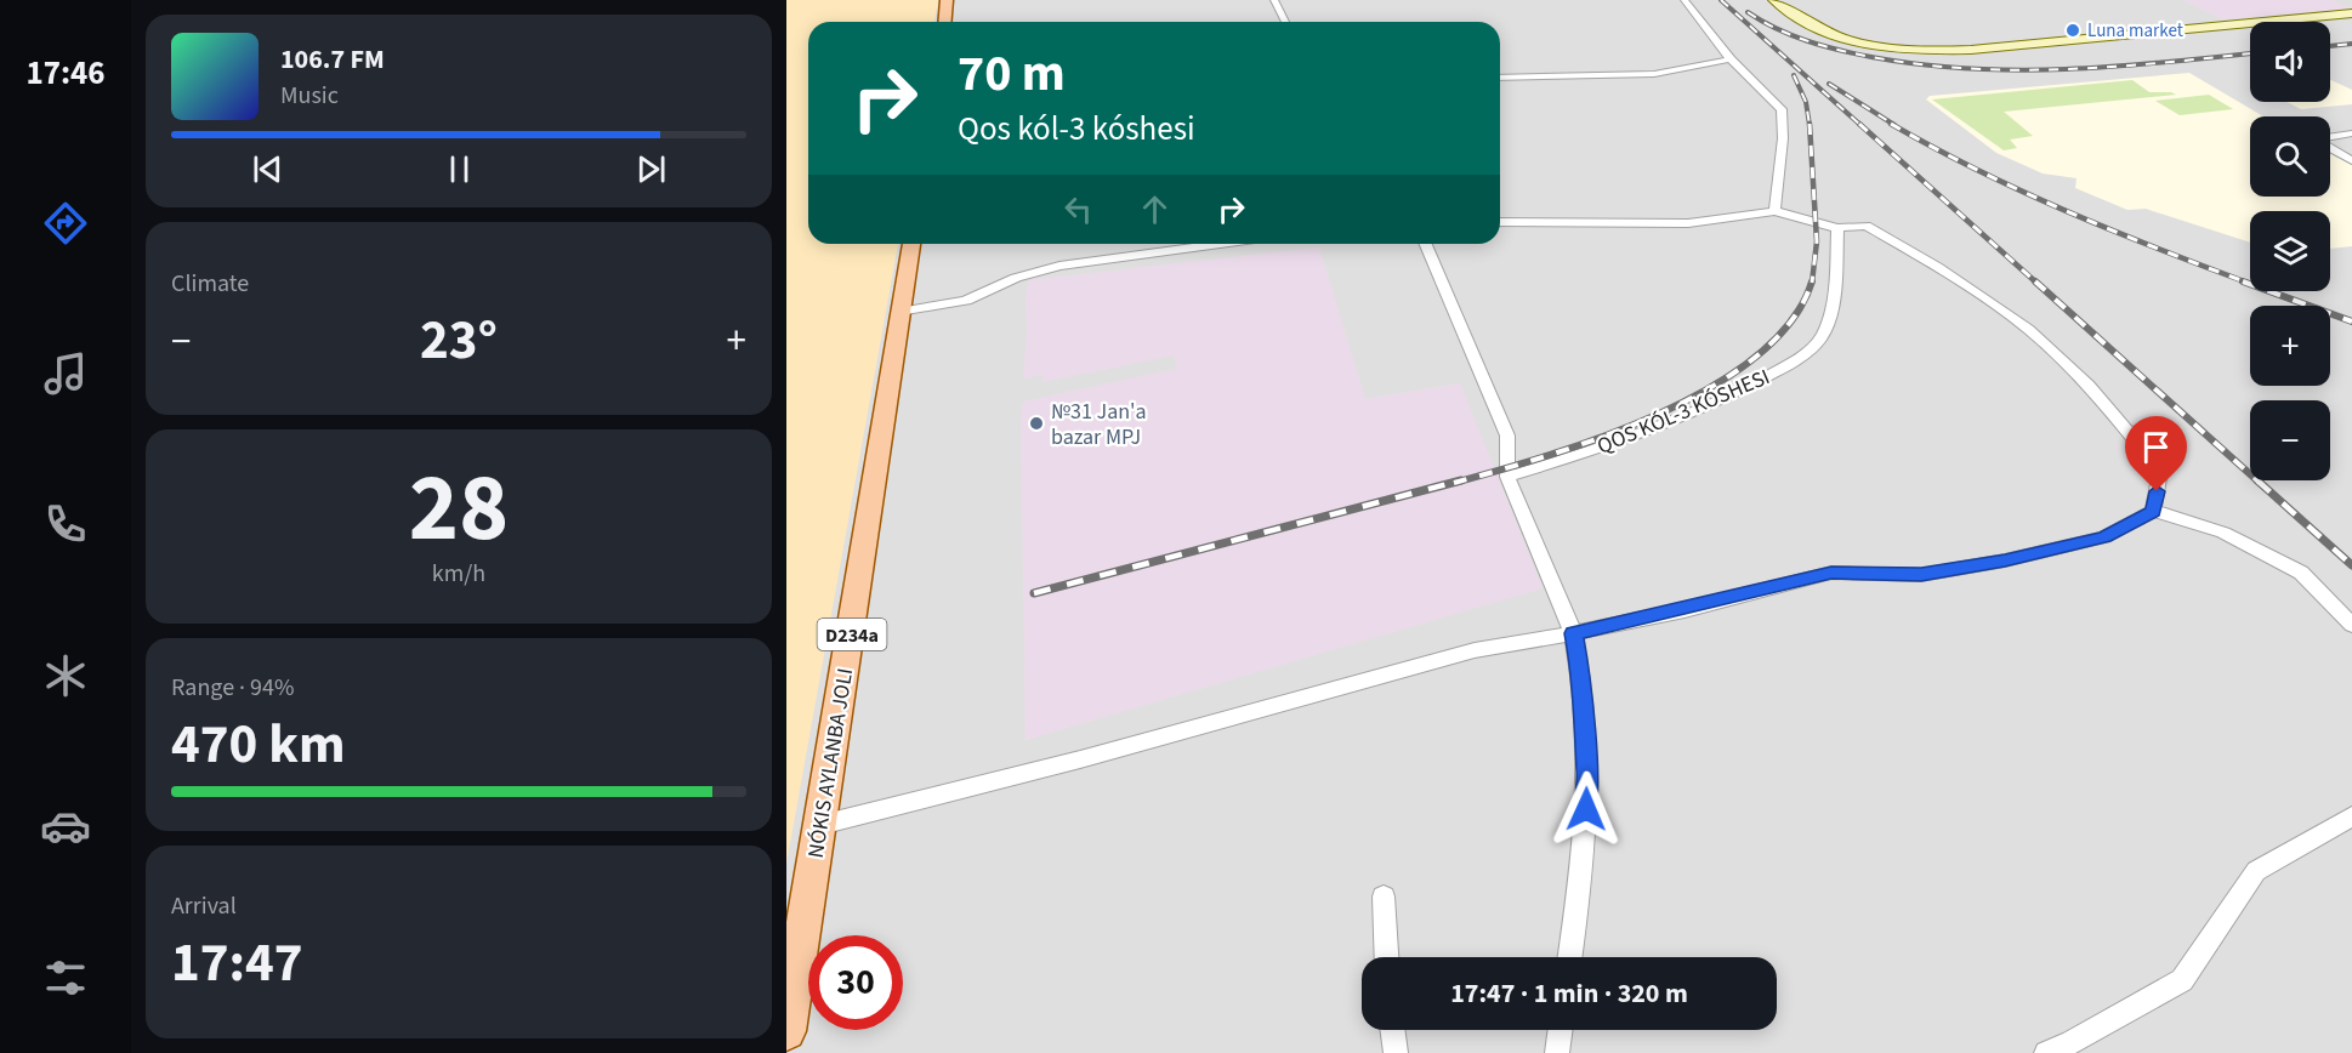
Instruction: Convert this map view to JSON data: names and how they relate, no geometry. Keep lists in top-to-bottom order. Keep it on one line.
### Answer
{"streets":{"main road":["D234a"],"street":["QOS KÓL-3 KÓSHESI"]},"places":["Luna market","№31 Jan'a bazar MPJ"],"page":{"tabs":"17:46","map_buttons":["+","−"],"turn":["70 m","Qos kól-3 kóshesi"],"song":["106.7 FM","Music"],"tile":["Climate",["28","km/h"],["Range · 94%","470 km"],["Arrival","17:47"]],"heat":["−","23°","+"],"limit":"30","trip":"17:47 · 1 min · 320 m"}}
